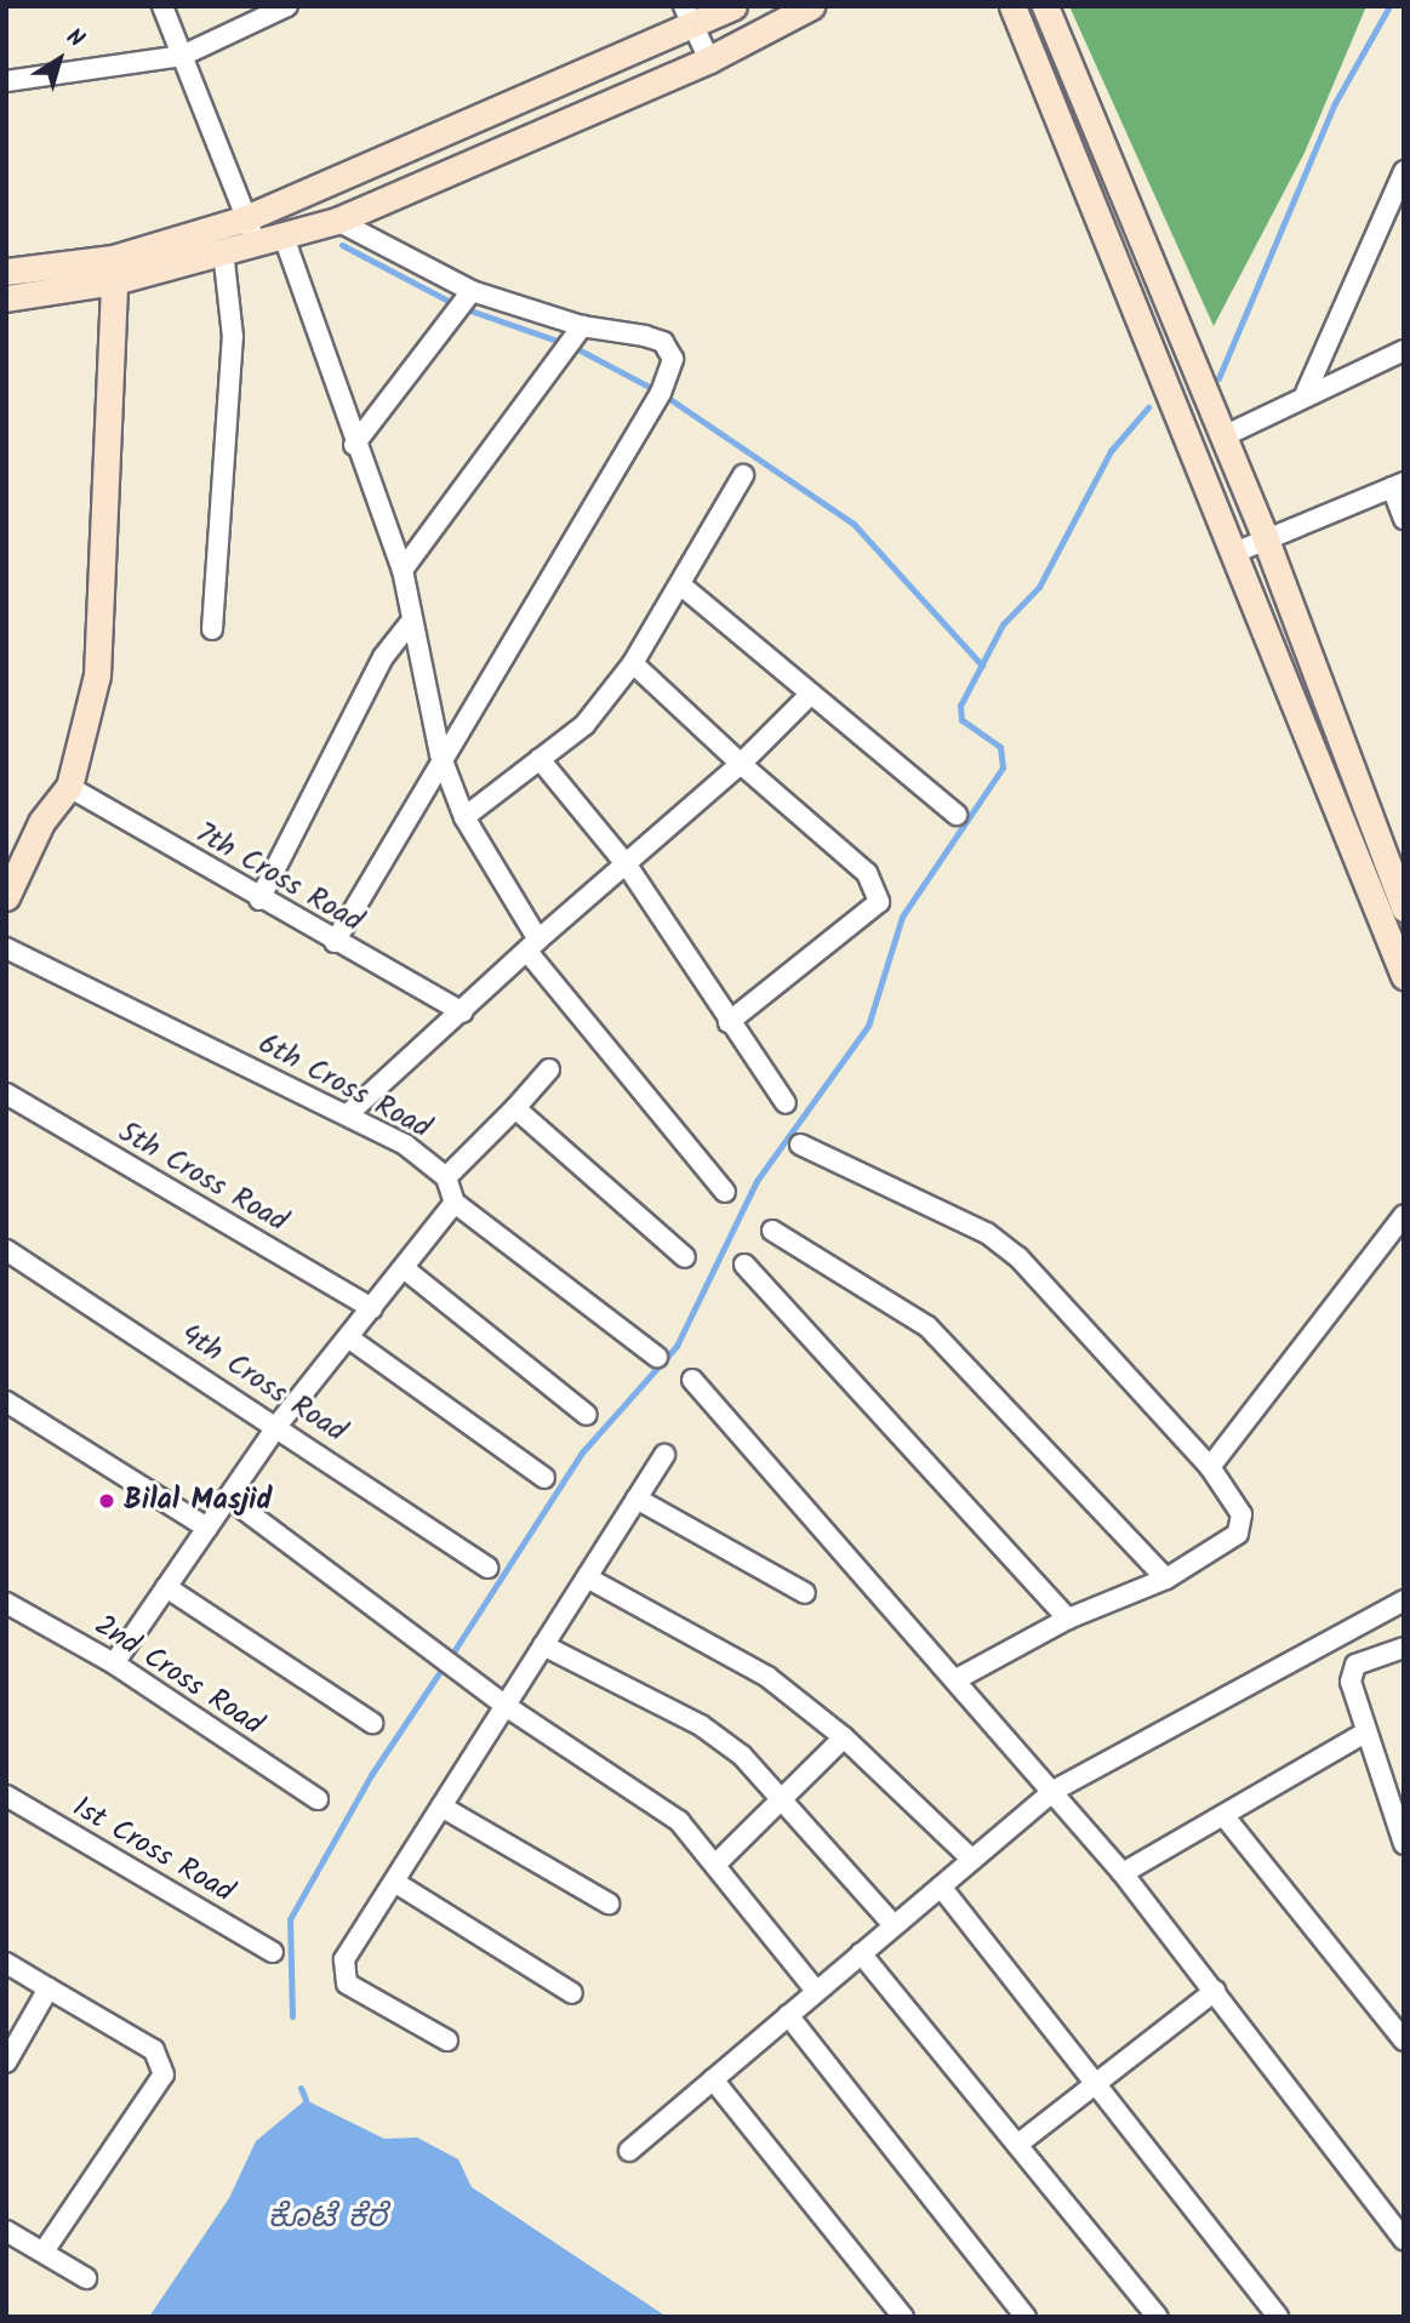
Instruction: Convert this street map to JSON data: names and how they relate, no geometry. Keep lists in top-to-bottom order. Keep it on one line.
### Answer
{"streets":{"street":["7th Cross Road","6th Cross Road","5th Cross Road","4th Cross Road","2nd Cross Road","1st Cross Road"]},"water":["ಕೊಟೆ ಕೆರೆ"],"places":["Bilal Masjid"],"north":"top right"}
